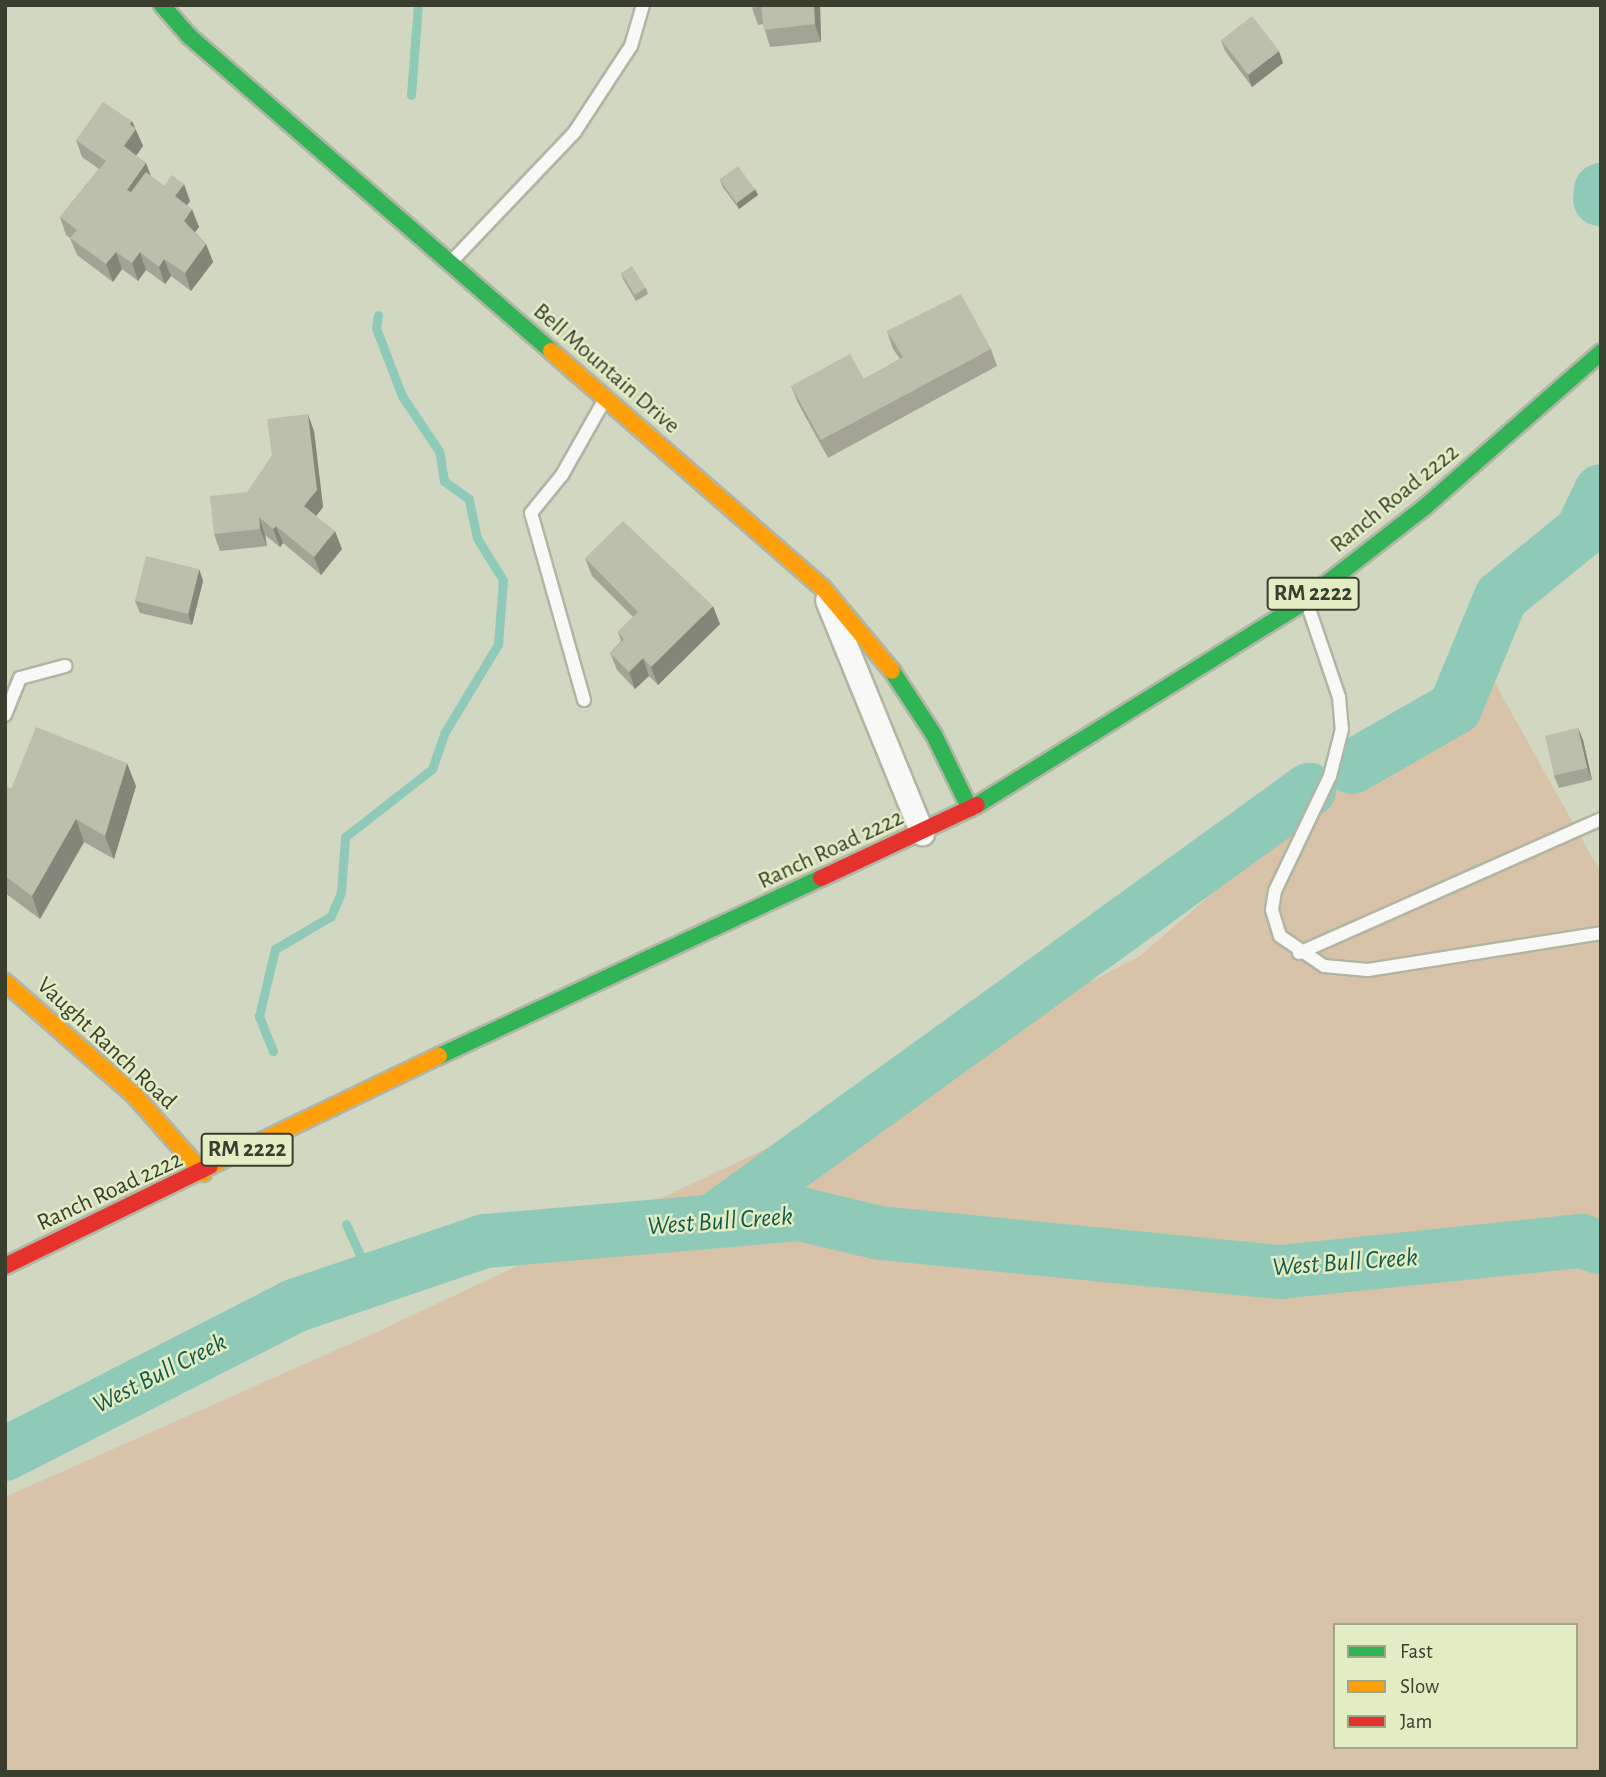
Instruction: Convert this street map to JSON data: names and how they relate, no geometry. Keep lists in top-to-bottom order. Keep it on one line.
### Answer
{"streets":{"main road":["Bell Mountain Drive","Ranch Road 2222","RM 2222","Vaught Ranch Road"]},"crossings":[["Bell Mountain Drive","Ranch Road 2222"],["Ranch Road 2222","Vaught Ranch Road"]],"water":["West Bull Creek"],"legend":["Fast","Slow","Jam"]}
